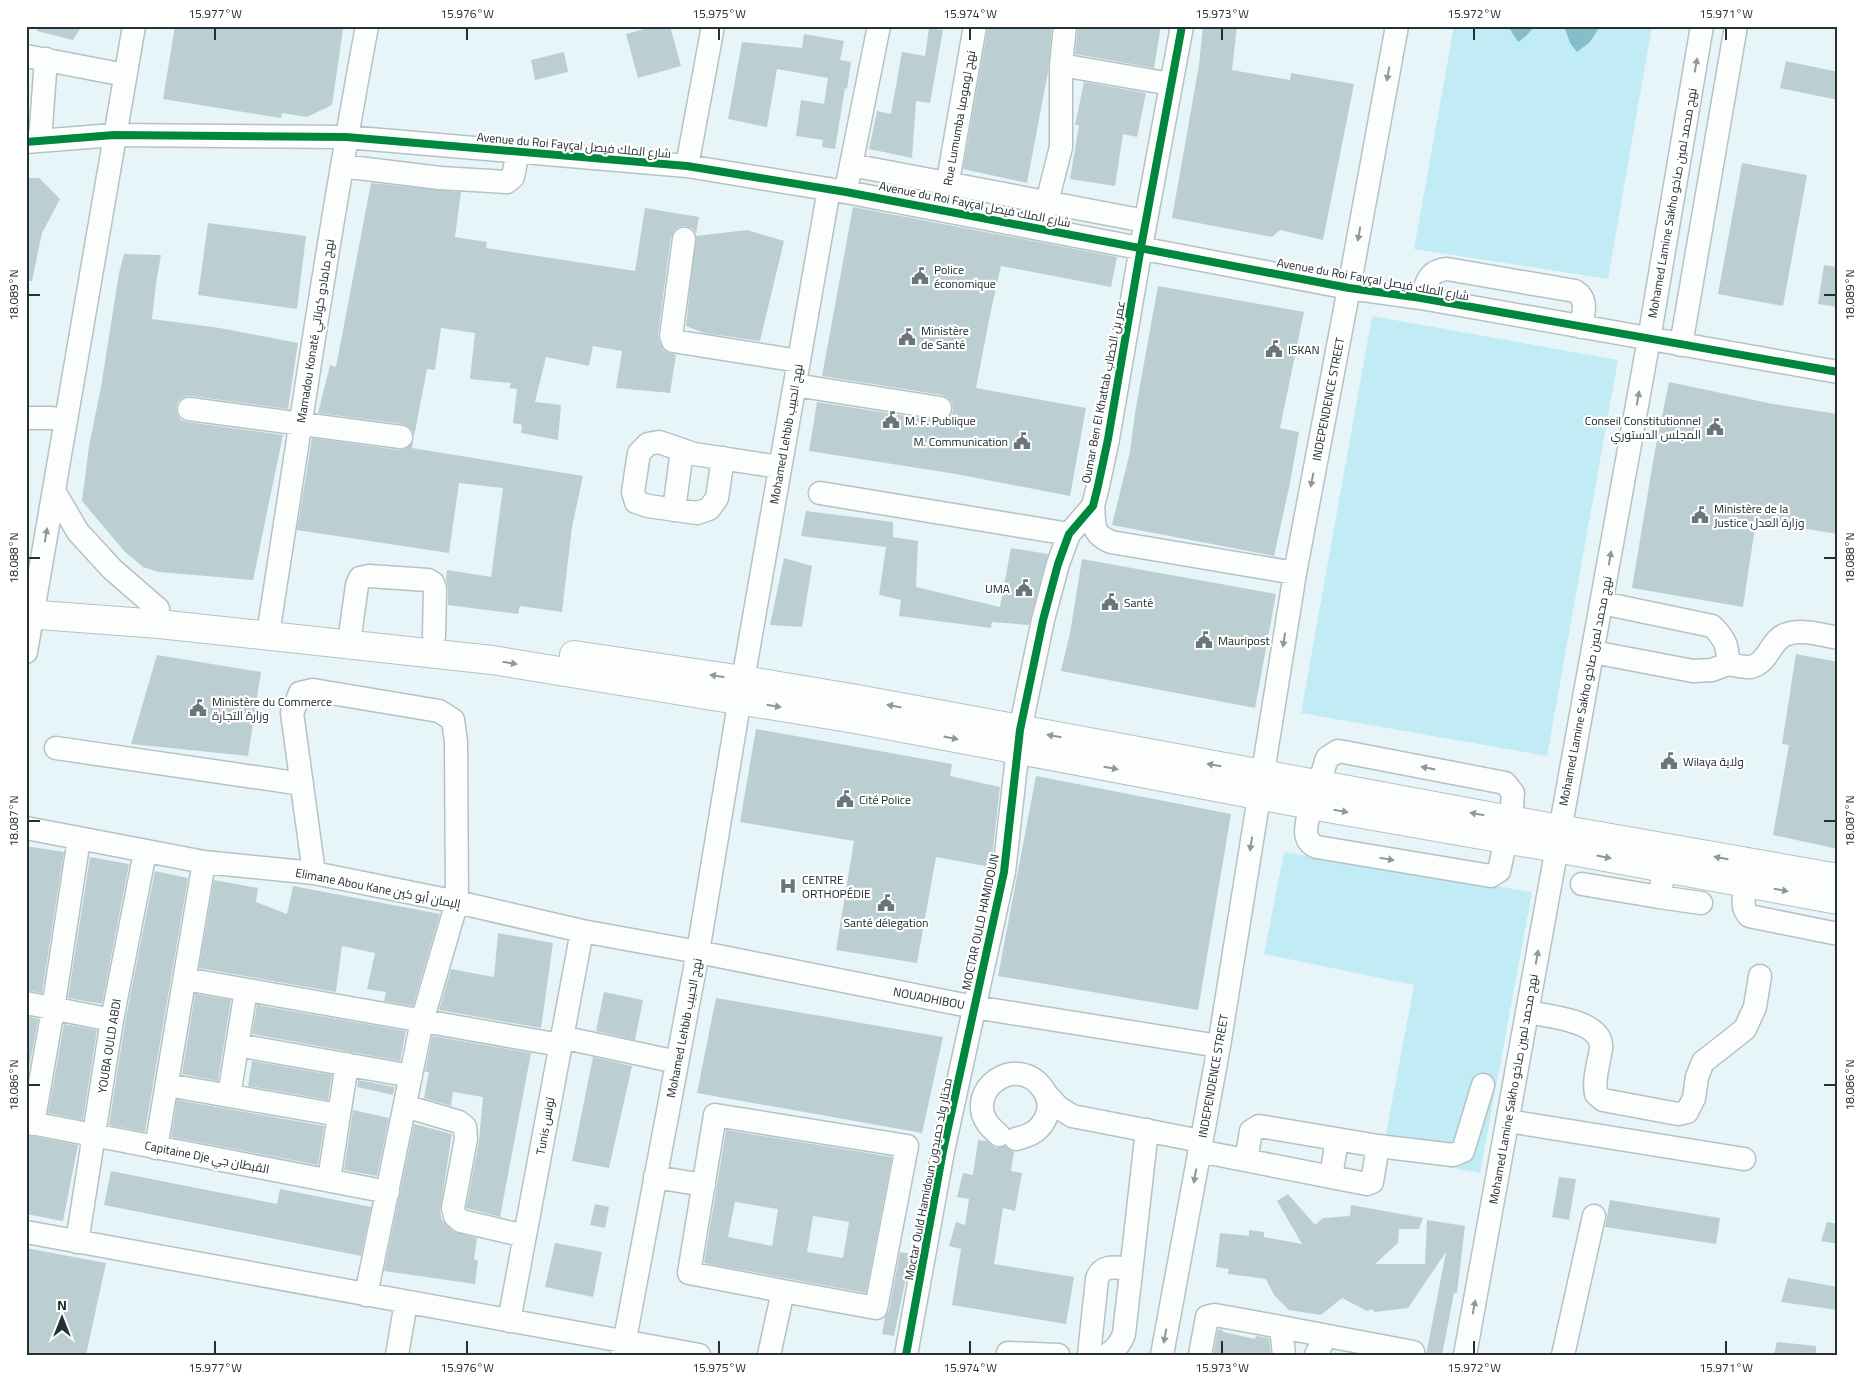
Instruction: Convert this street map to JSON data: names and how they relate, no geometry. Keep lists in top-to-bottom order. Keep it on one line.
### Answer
{"streets":{"street":["Rue Lumumba نهج لومومبا","Avenue du Roi Fayçal شارع الملك فيصل","Mohamed Lamine Sakho نهج محمد لمين صاخو","Mamadou Konaté نهج مامادو كوناتي","Oumar Ben El Khattab عمر بن الخطاب","INDEPENDENCE STREET","Mohamed Lehbib نهج الحبيب","Elimane Abou Kane إليمان أبو كين","MOCTAR OULD HAMIDOUN","NOUADHIBOU","YOUBA OULD ABDI","Tunis تونس","Capitaine Dje القبطان جي","Moctar Ould Hamidoun مختار ولد حميدون"]},"crossings":[["Rue Lumumba نهج لومومبا","Avenue du Roi Fayçal شارع الملك فيصل"],["Avenue du Roi Fayçal شارع الملك فيصل","Mohamed Lamine Sakho نهج محمد لمين صاخو"],["Avenue du Roi Fayçal شارع الملك فيصل","Mamadou Konaté نهج مامادو كوناتي"],["Avenue du Roi Fayçal شارع الملك فيصل","Oumar Ben El Khattab عمر بن الخطاب"],["Avenue du Roi Fayçal شارع الملك فيصل","INDEPENDENCE STREET"],["Avenue du Roi Fayçal شارع الملك فيصل","Mohamed Lehbib نهج الحبيب"],["Oumar Ben El Khattab عمر بن الخطاب","MOCTAR OULD HAMIDOUN"],["INDEPENDENCE STREET","NOUADHIBOU"],["Mohamed Lehbib نهج الحبيب","Elimane Abou Kane إليمان أبو كين"],["Mohamed Lehbib نهج الحبيب","NOUADHIBOU"],["Elimane Abou Kane إليمان أبو كين","NOUADHIBOU"],["Elimane Abou Kane إليمان أبو كين","YOUBA OULD ABDI"],["Elimane Abou Kane إليمان أبو كين","Tunis تونس"],["MOCTAR OULD HAMIDOUN","NOUADHIBOU"],["MOCTAR OULD HAMIDOUN","Moctar Ould Hamidoun مختار ولد حميدون"],["NOUADHIBOU","Moctar Ould Hamidoun مختار ولد حميدون"],["YOUBA OULD ABDI","Capitaine Dje القبطان جي"]],"one_way":["INDEPENDENCE STREET"],"places":{"public building":["Police économique","Ministère de Santé","ISKAN","M. F. Publique","Conseil Constitutionnel المجلس الدستوري","M. Communication","Ministère de la Justice وزارة العدل","UMA","Santé","Mauripost","Ministère du Commerce وزارة التجارة","Wilaya ولاية","Cité Police","Santé délegation"],"hospital":["CENTRE ORTHOPÉDIE"]},"north":"top","coordinates":["15.977°W","15.976°W","15.975°W","15.974°W","15.973°W","15.972°W","15.971°W","18.089°N","18.088°N","18.087°N","18.086°N"]}
